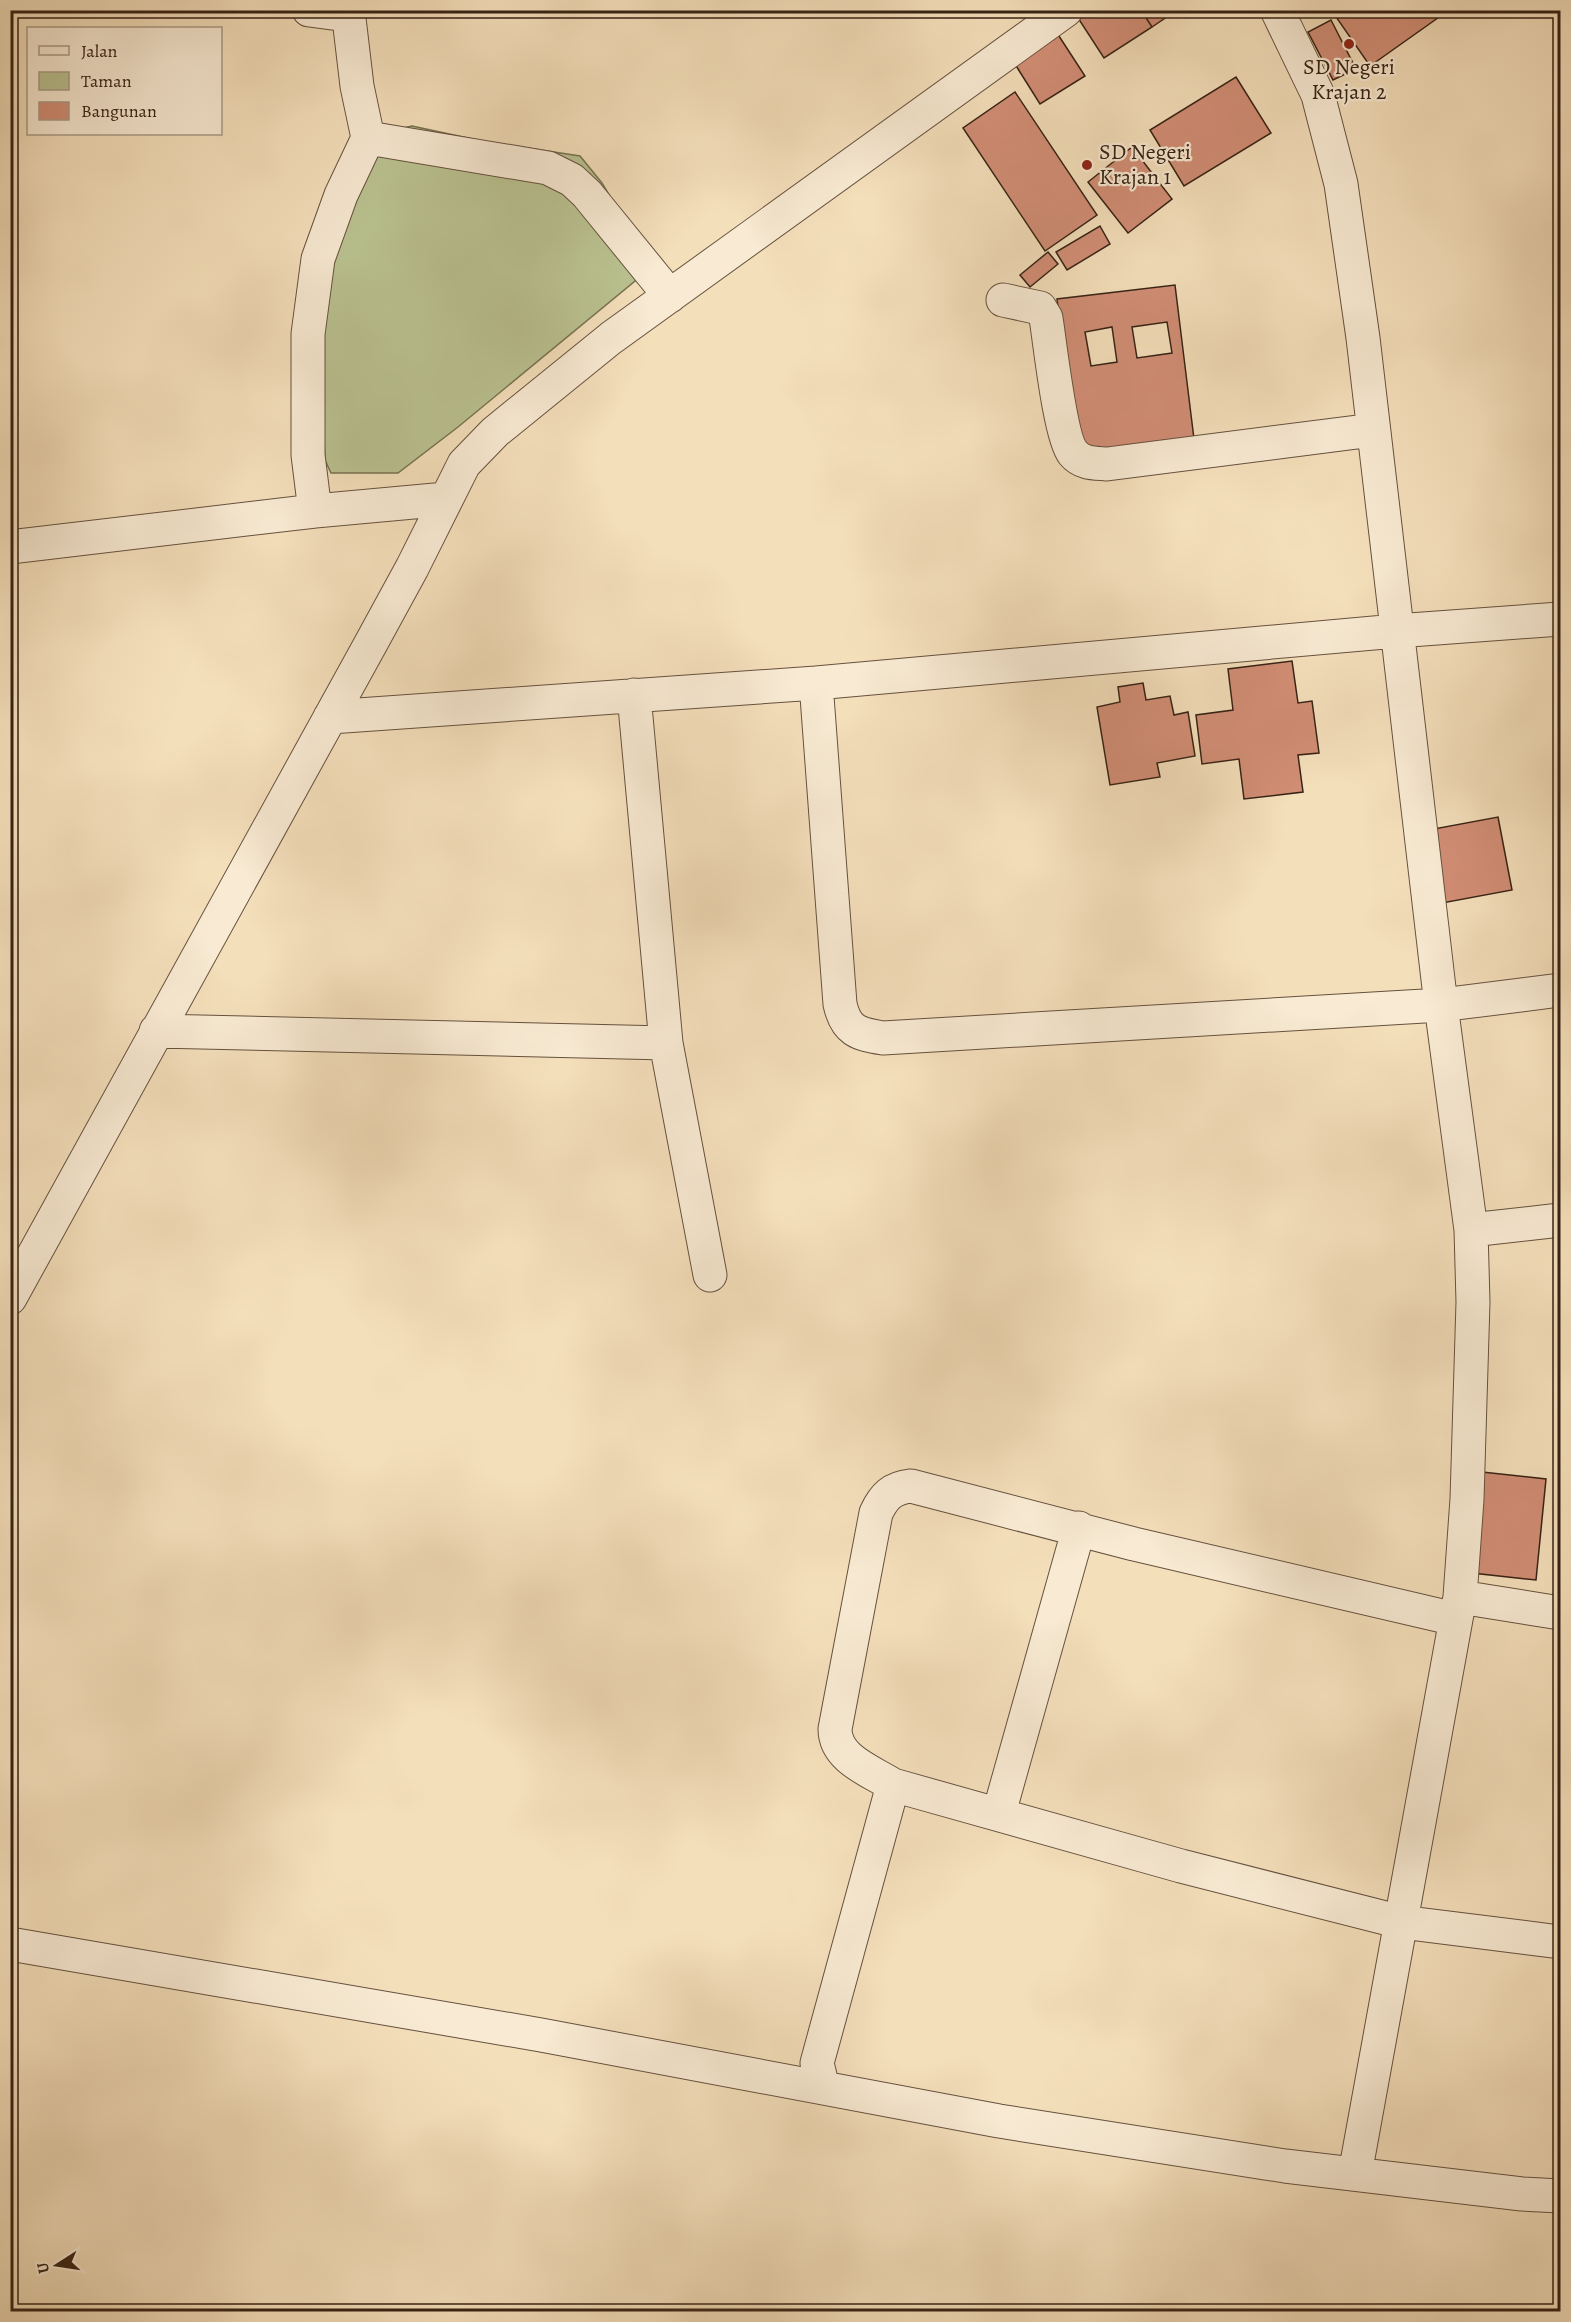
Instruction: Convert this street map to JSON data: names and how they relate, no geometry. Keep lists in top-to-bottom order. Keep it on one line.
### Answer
{"places":["SD Negeri Krajan 2","SD Negeri Krajan 1"],"legend":["Jalan","Taman","Bangunan"],"north":"left"}
